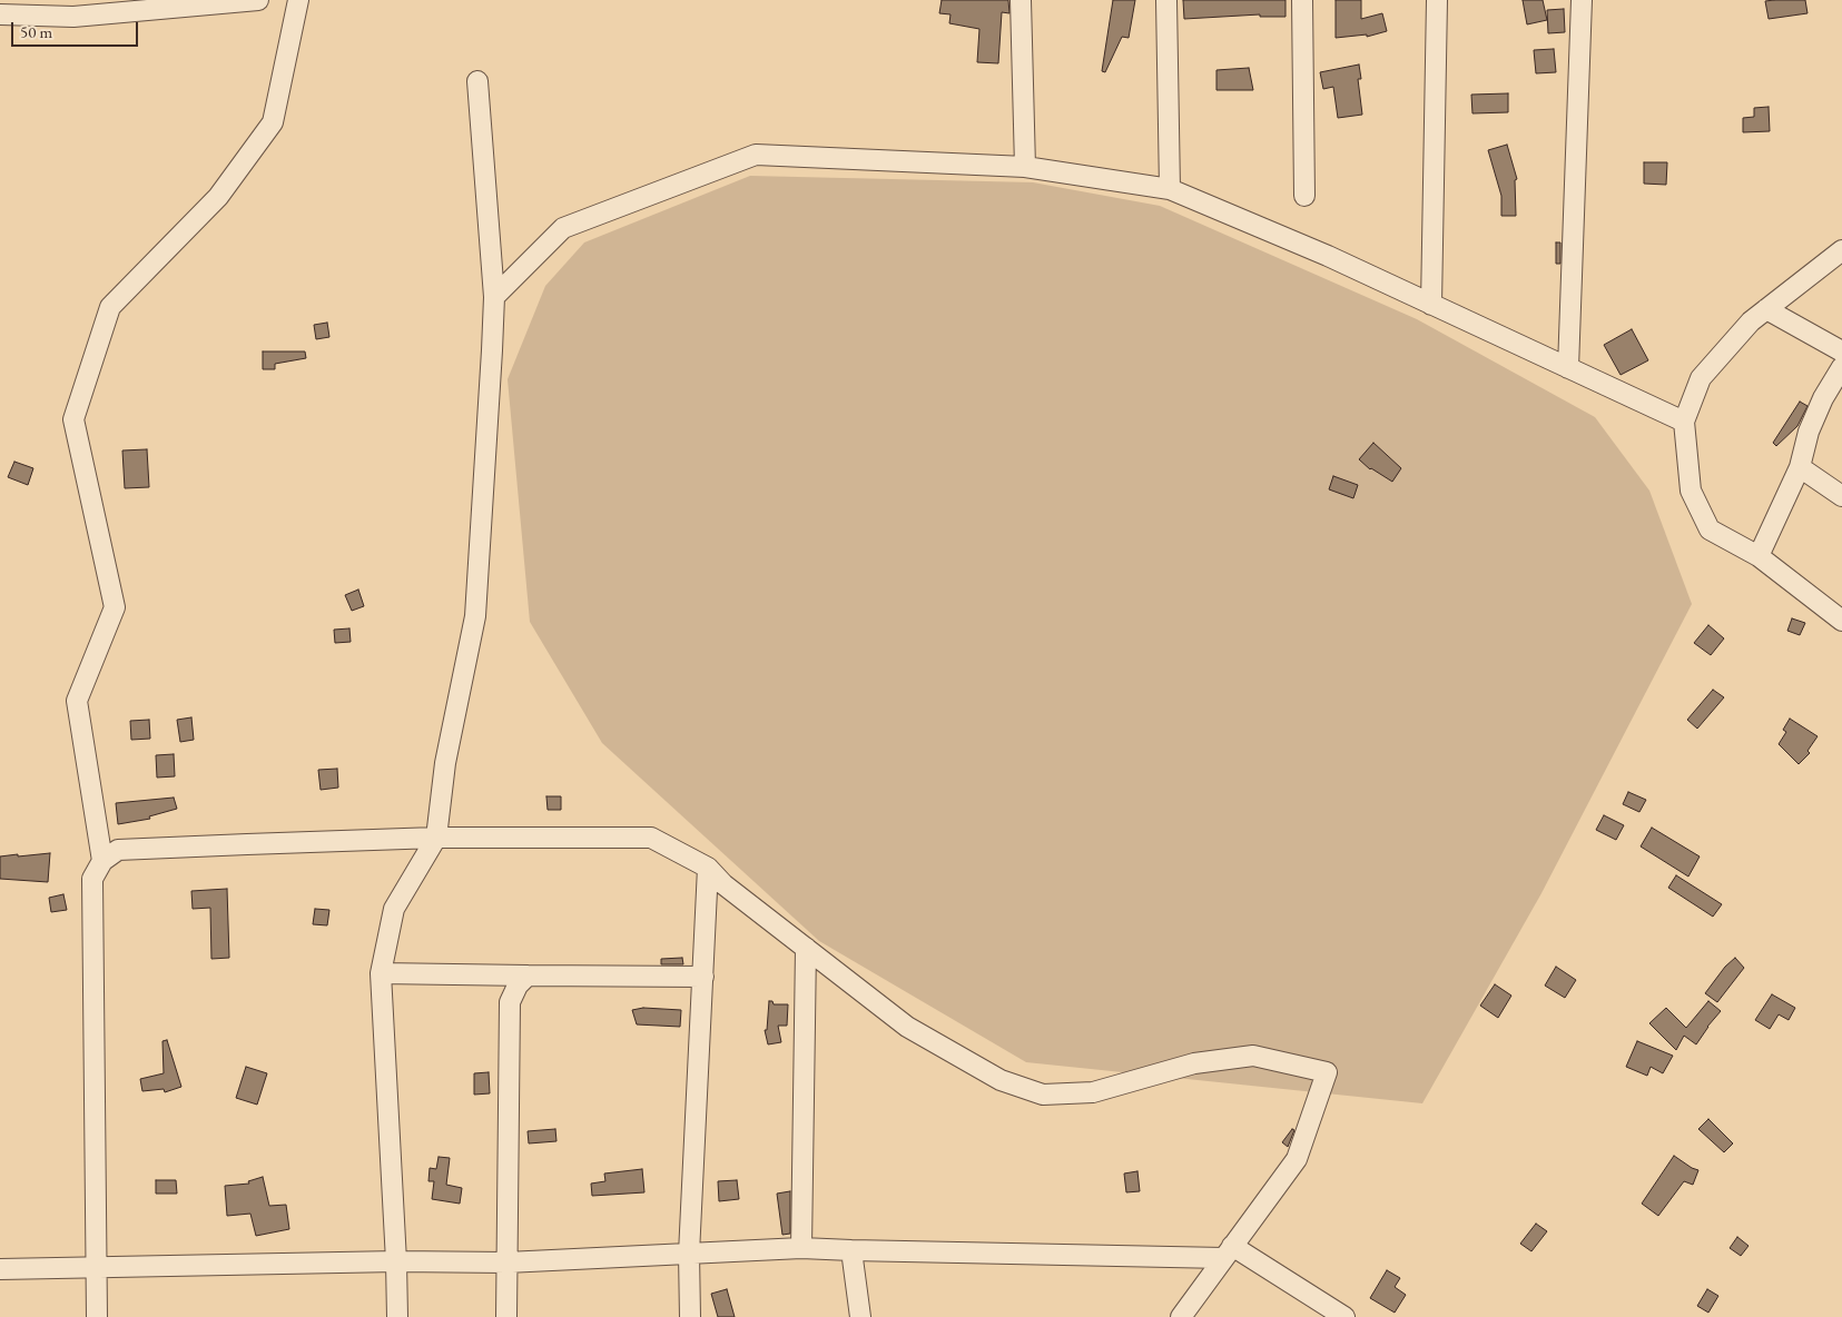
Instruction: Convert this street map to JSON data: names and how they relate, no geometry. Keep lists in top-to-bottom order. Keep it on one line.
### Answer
{"scale_bar":"50 m"}
